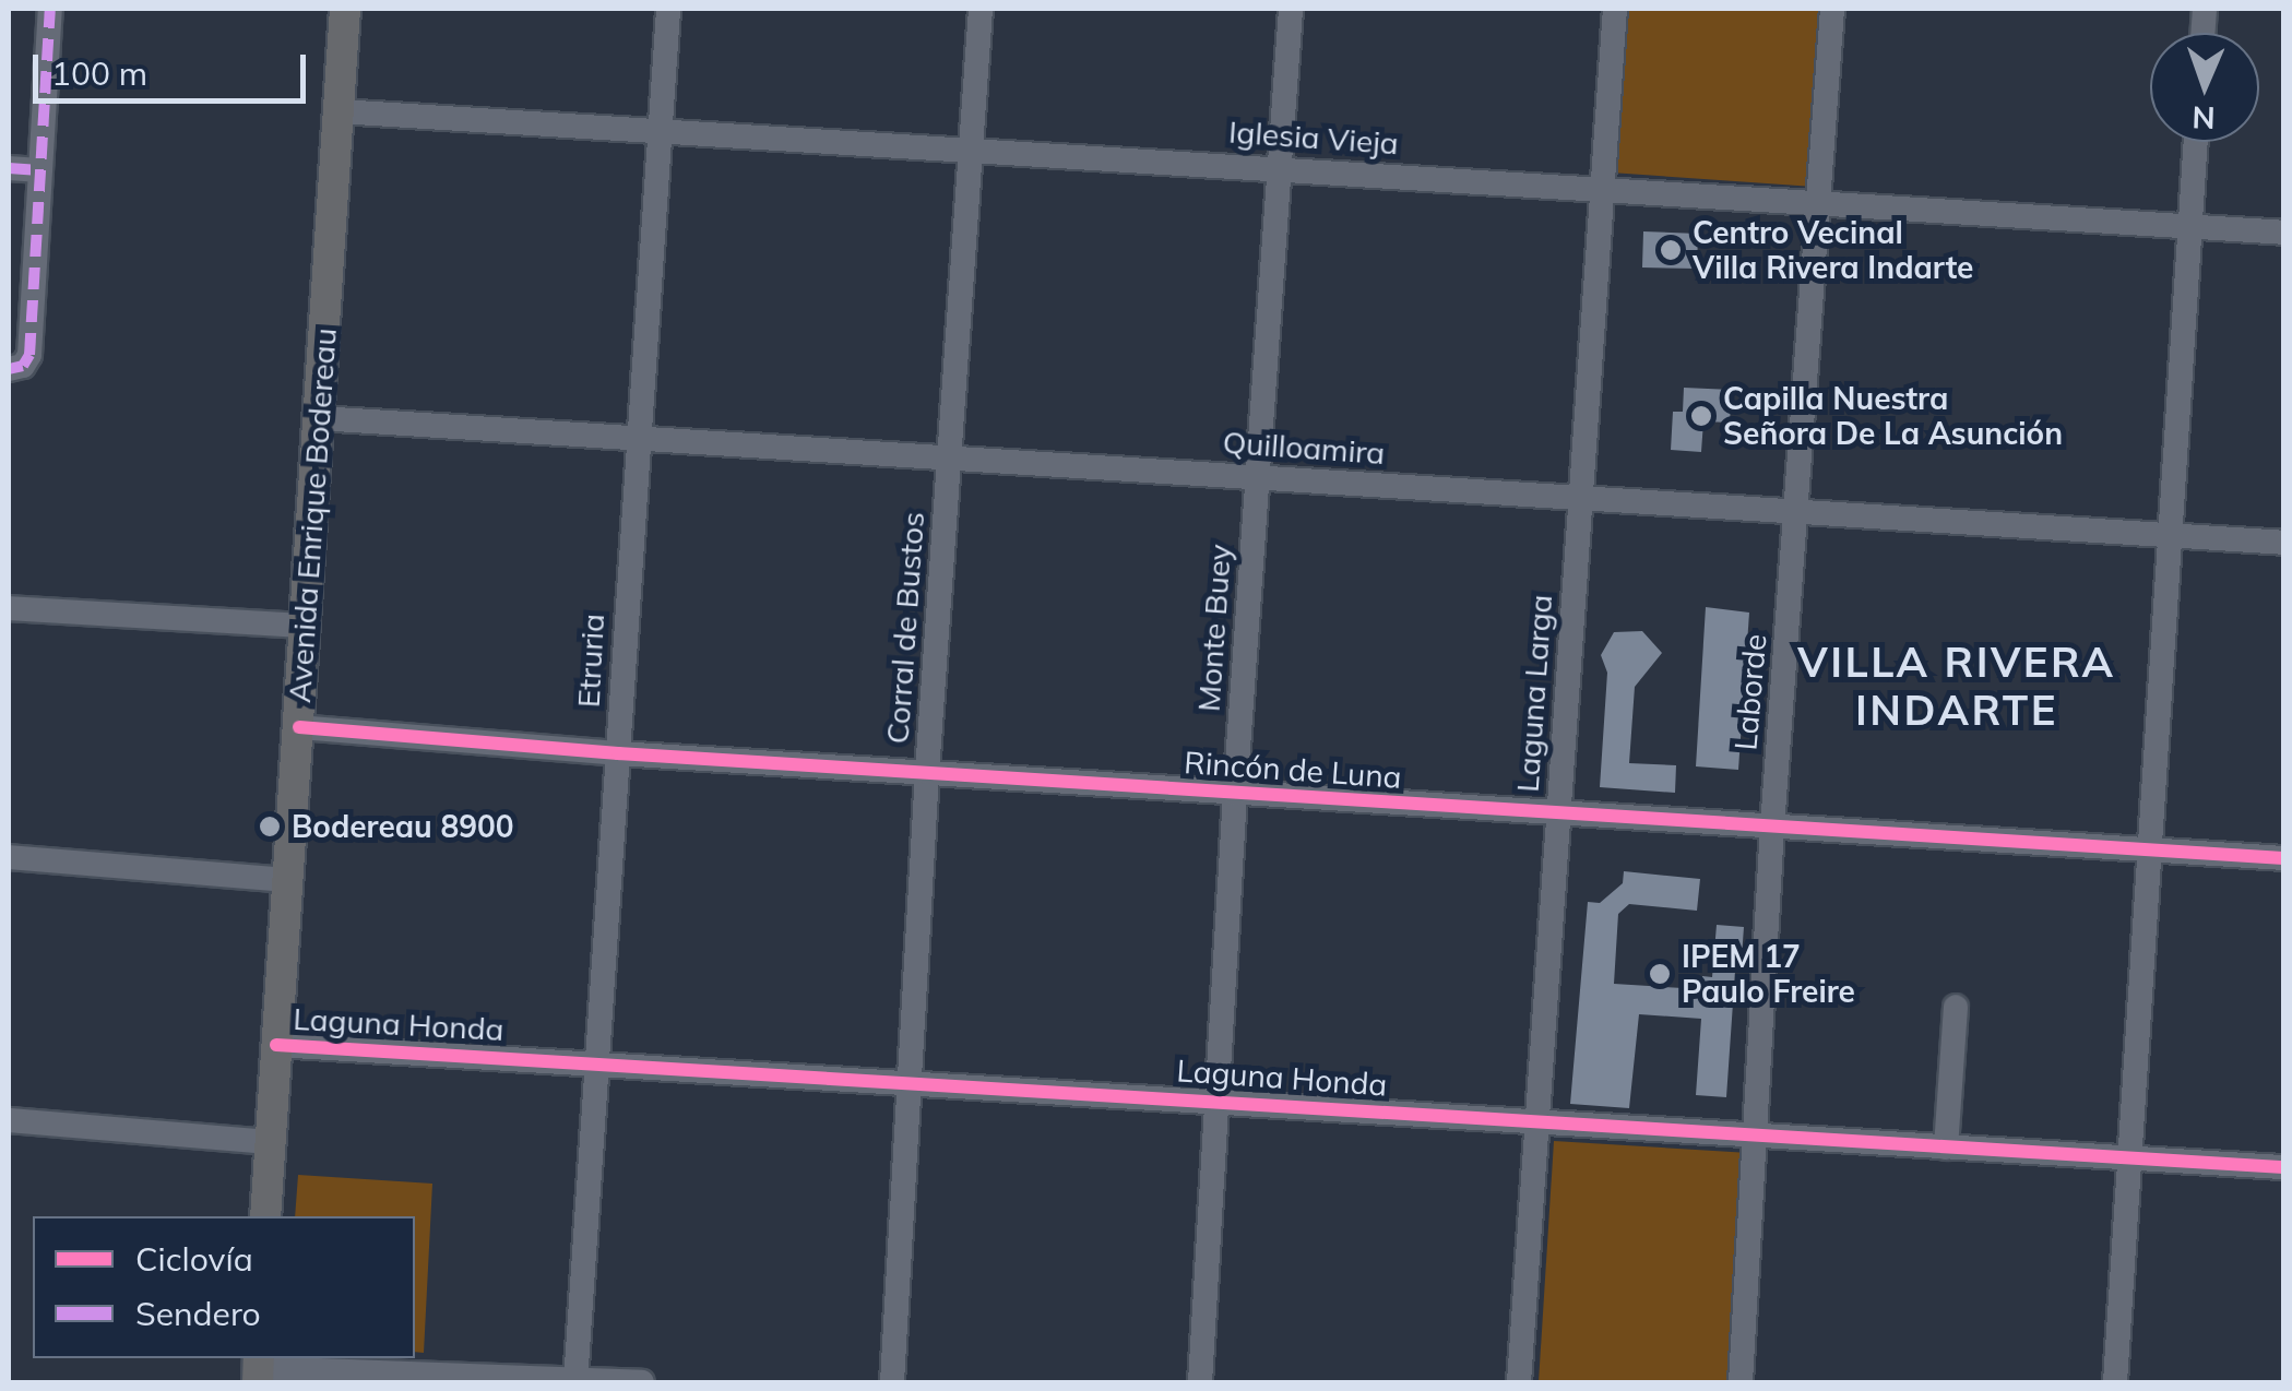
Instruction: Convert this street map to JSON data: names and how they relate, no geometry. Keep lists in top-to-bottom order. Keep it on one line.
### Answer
{"streets":{"main road":["Avenida Enrique Bodereau"],"street":["Iglesia Vieja","Quilloamira","Corral de Bustos","Monte Buey","Etruria","Laborde","Laguna Larga","Rincón de Luna","Laguna Honda"]},"crossings":[["Iglesia Vieja","Avenida Enrique Bodereau"],["Iglesia Vieja","Corral de Bustos"],["Iglesia Vieja","Monte Buey"],["Iglesia Vieja","Etruria"],["Iglesia Vieja","Laborde"],["Iglesia Vieja","Laguna Larga"],["Quilloamira","Avenida Enrique Bodereau"],["Quilloamira","Corral de Bustos"],["Quilloamira","Monte Buey"],["Quilloamira","Etruria"],["Quilloamira","Laborde"],["Quilloamira","Laguna Larga"],["Avenida Enrique Bodereau","Rincón de Luna"],["Avenida Enrique Bodereau","Laguna Honda"],["Corral de Bustos","Rincón de Luna"],["Corral de Bustos","Laguna Honda"],["Monte Buey","Rincón de Luna"],["Monte Buey","Laguna Honda"],["Etruria","Rincón de Luna"],["Etruria","Laguna Honda"],["Laborde","Rincón de Luna"],["Laborde","Laguna Honda"],["Laguna Larga","Rincón de Luna"],["Laguna Larga","Laguna Honda"]],"districts":["VILLA RIVERA INDARTE"],"places":["Centro Vecinal Villa Rivera Indarte","Capilla Nuestra Señora De La Asunción","Bodereau 8900","IPEM 17 Paulo Freire"],"legend":["Ciclovía","Sendero"],"scale_bar":"100 m","north":"bottom"}
